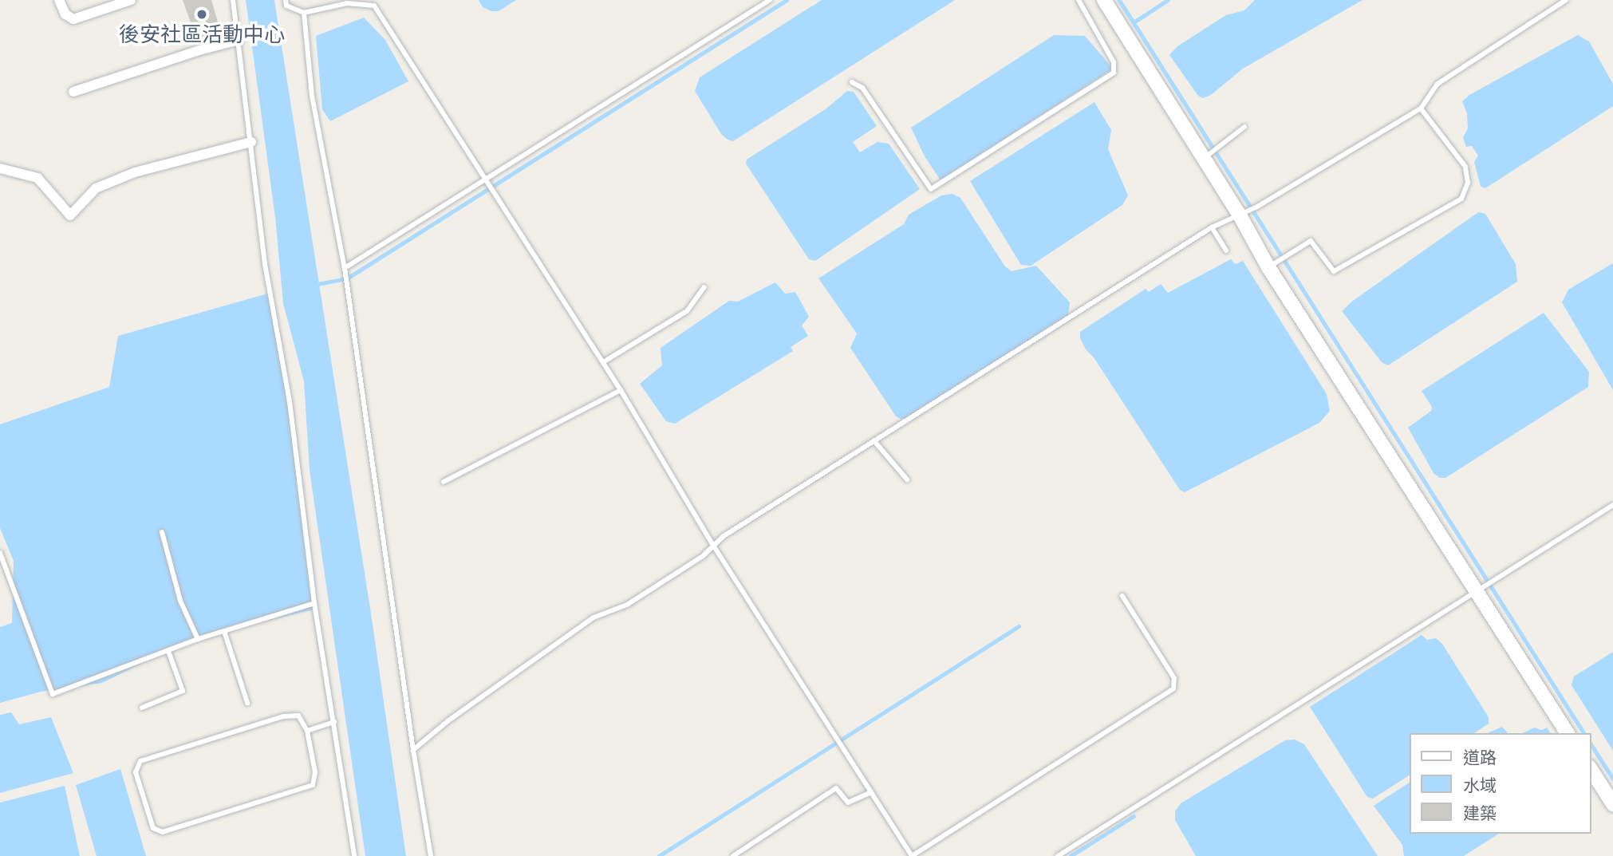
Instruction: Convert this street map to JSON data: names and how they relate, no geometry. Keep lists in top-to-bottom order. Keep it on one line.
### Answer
{"places":["後安社區活動中心"],"legend":["道路","水域","建築"]}
